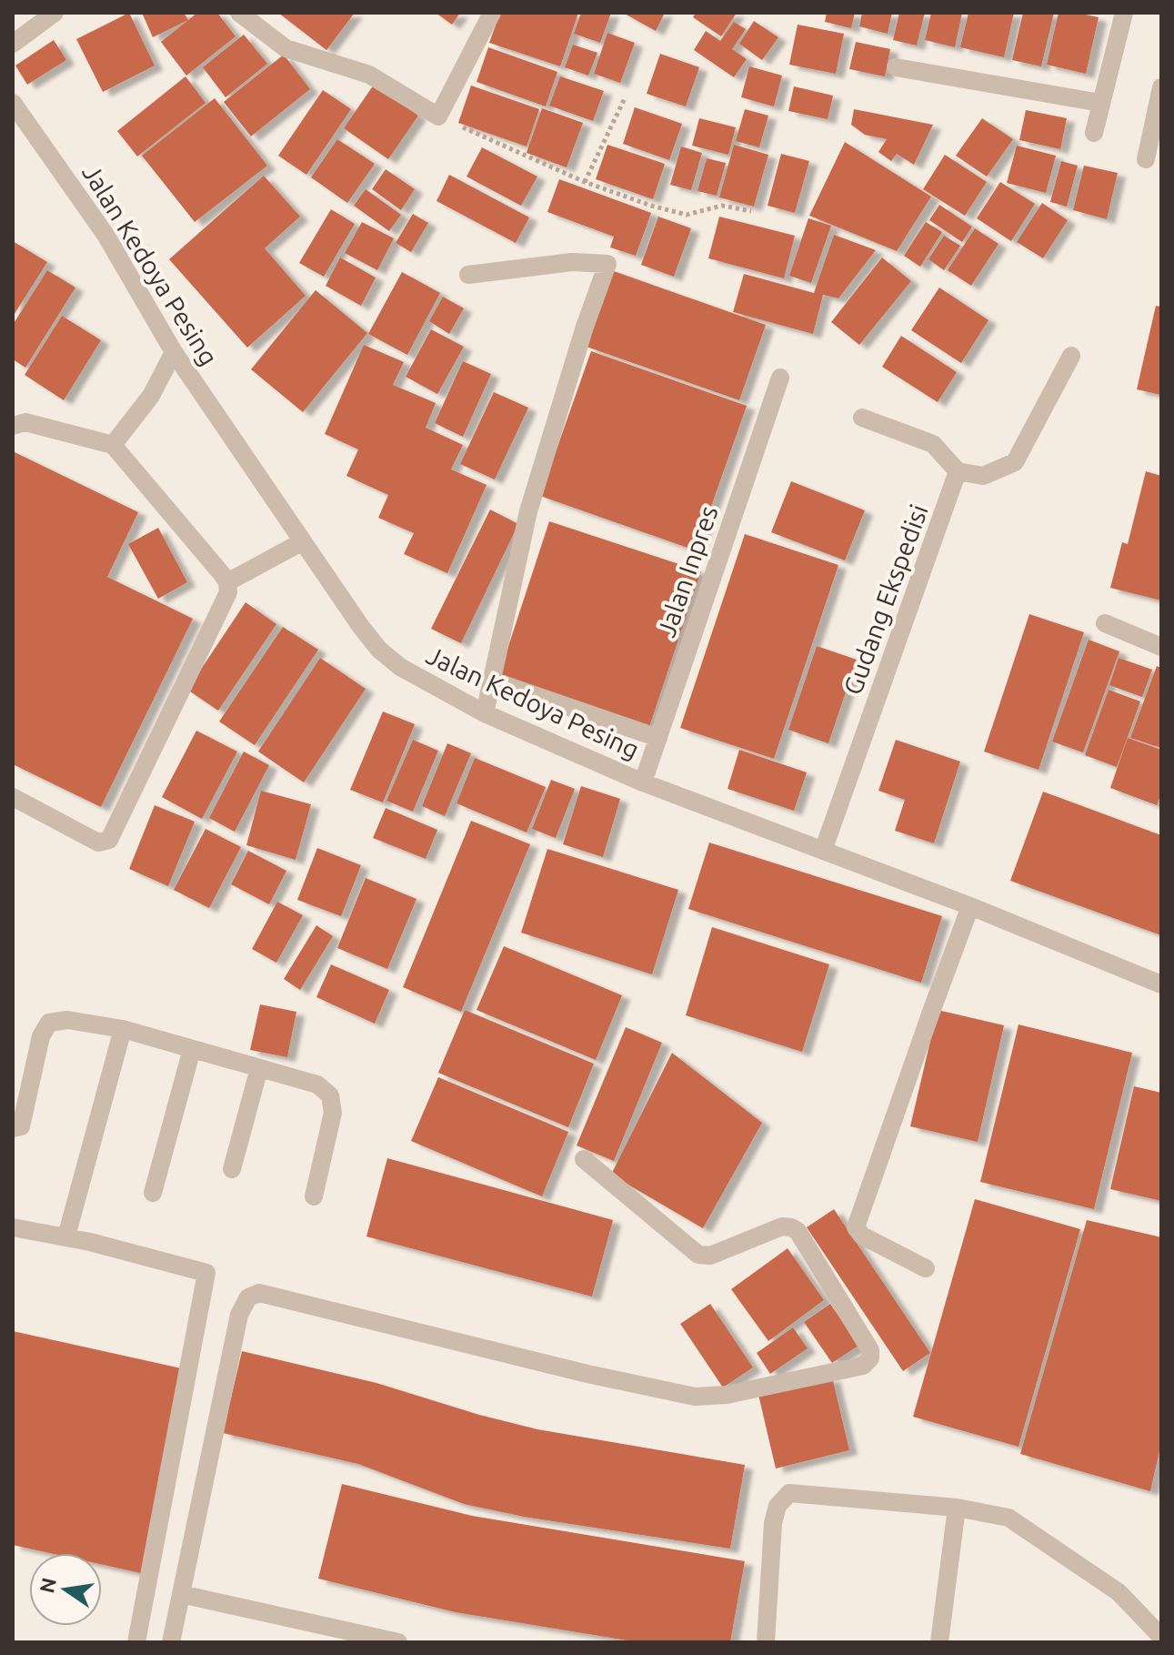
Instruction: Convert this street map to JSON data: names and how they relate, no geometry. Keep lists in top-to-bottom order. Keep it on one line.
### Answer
{"streets":{"street":["Jalan Kedoya Pesing","Jalan Inpres","Gudang Ekspedisi"]},"crossings":[["Jalan Kedoya Pesing","Jalan Inpres"],["Jalan Kedoya Pesing","Gudang Ekspedisi"]],"north":"left"}
